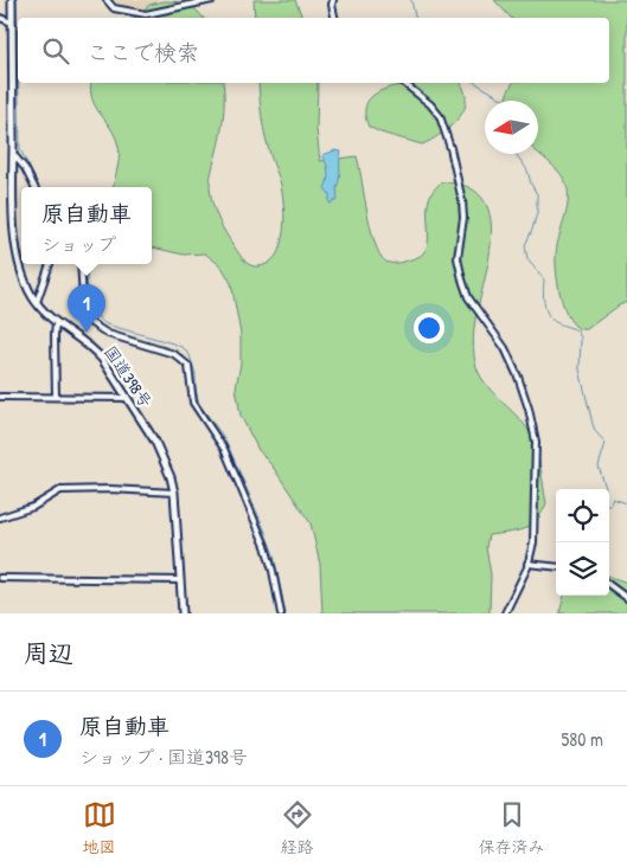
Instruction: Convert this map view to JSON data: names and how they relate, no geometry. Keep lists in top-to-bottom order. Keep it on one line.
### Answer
{"streets":{"highway":["国道398号"]},"north":"left","page":{"search":"ここで検索","popup":["原自動車","ショップ"],"pins":"1","heading":"周辺","list":[{"mark":"1","name":"原自動車","note":"ショップ · 国道398号","value":"580 m"}],"nav":["地図","経路","保存済み"]}}
